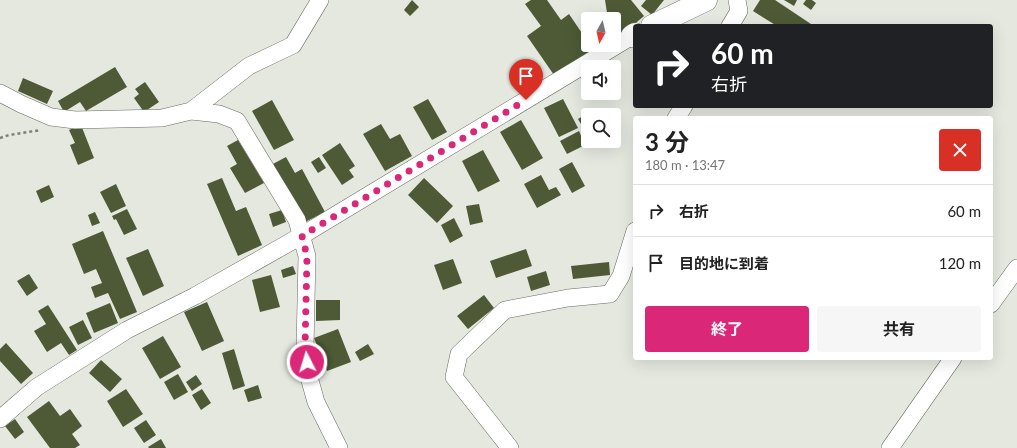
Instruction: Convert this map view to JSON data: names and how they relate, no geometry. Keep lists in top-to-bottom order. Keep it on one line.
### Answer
{"north":"bottom","page":{"turn":["60 m","右折"],"heading":["3 分","180 m · 13:47"],"list":[{"name":"右折","value":"60 m"},{"name":"目的地に到着","value":"120 m"}],"buttons":["終了","共有"]}}
